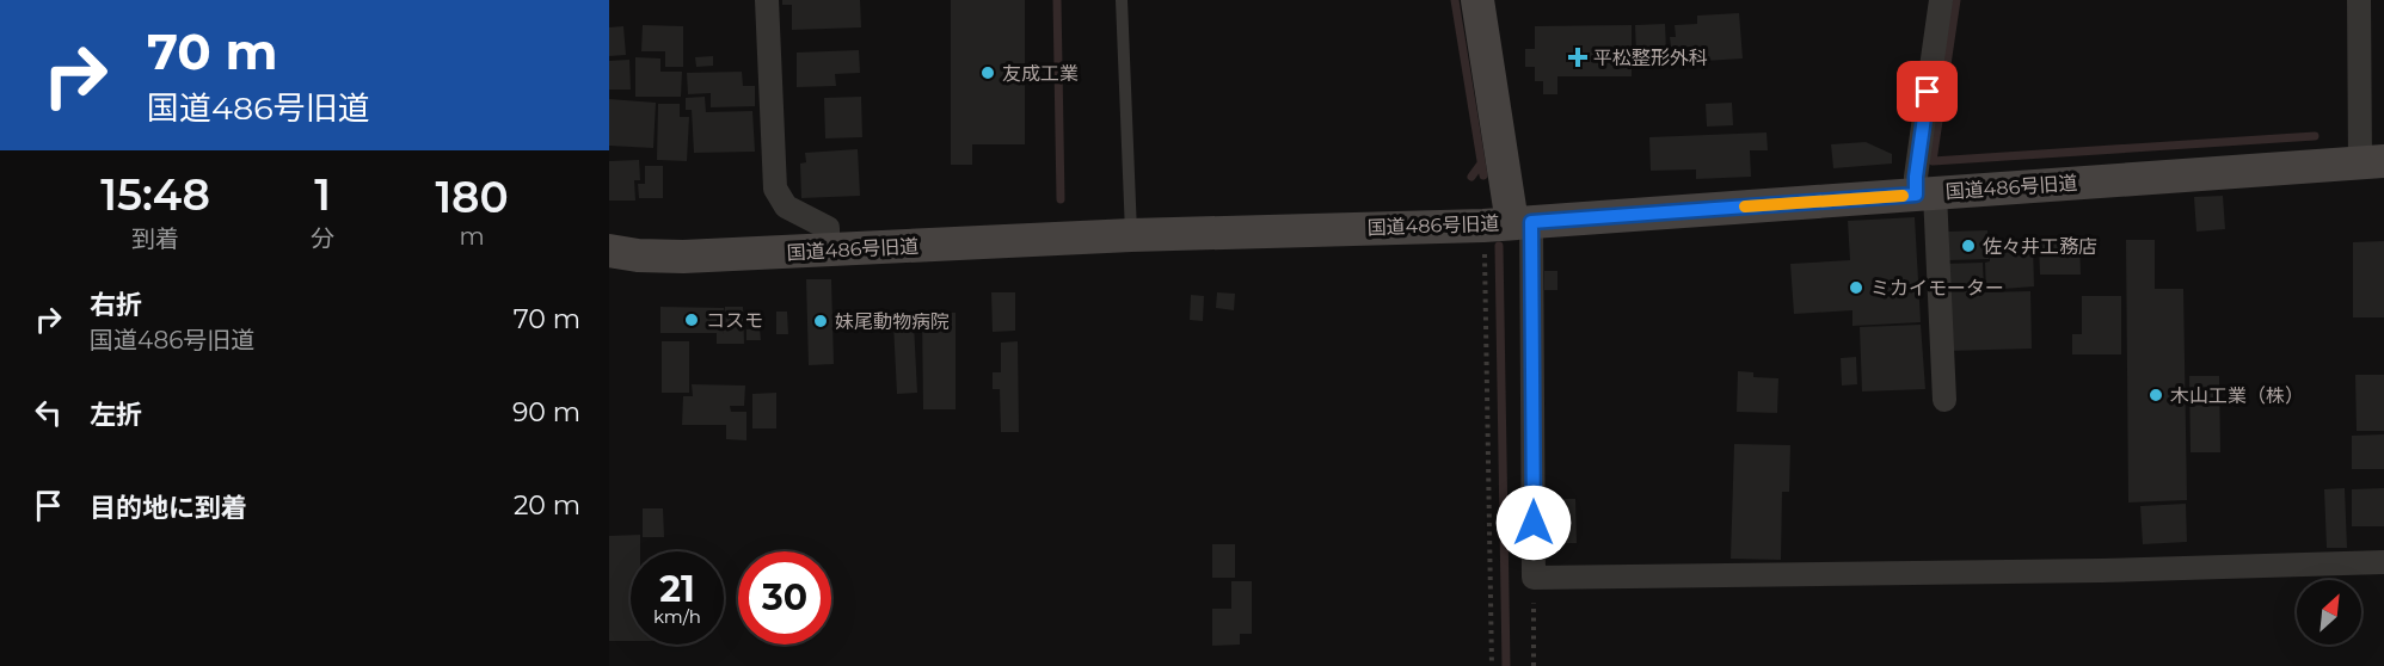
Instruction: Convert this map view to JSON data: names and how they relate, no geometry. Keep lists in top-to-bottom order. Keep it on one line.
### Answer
{"streets":{"street":["国道486号旧道"]},"places":{"health":["平松整形外科"],"other":["友成工業","佐々井工務店","ミカイモーター","コスモ","妹尾動物病院","木山工業（株）"]},"north":"top right","page":{"turn":["70 m","国道486号旧道"],"eta":["15:48","到着","1","分","180","m"],"list":[{"name":"右折","note":"国道486号旧道","value":"70 m"},{"name":"左折","value":"90 m"},{"name":"目的地に到着","value":"20 m"}],"speed":"21 km/h","limit":"30"}}
